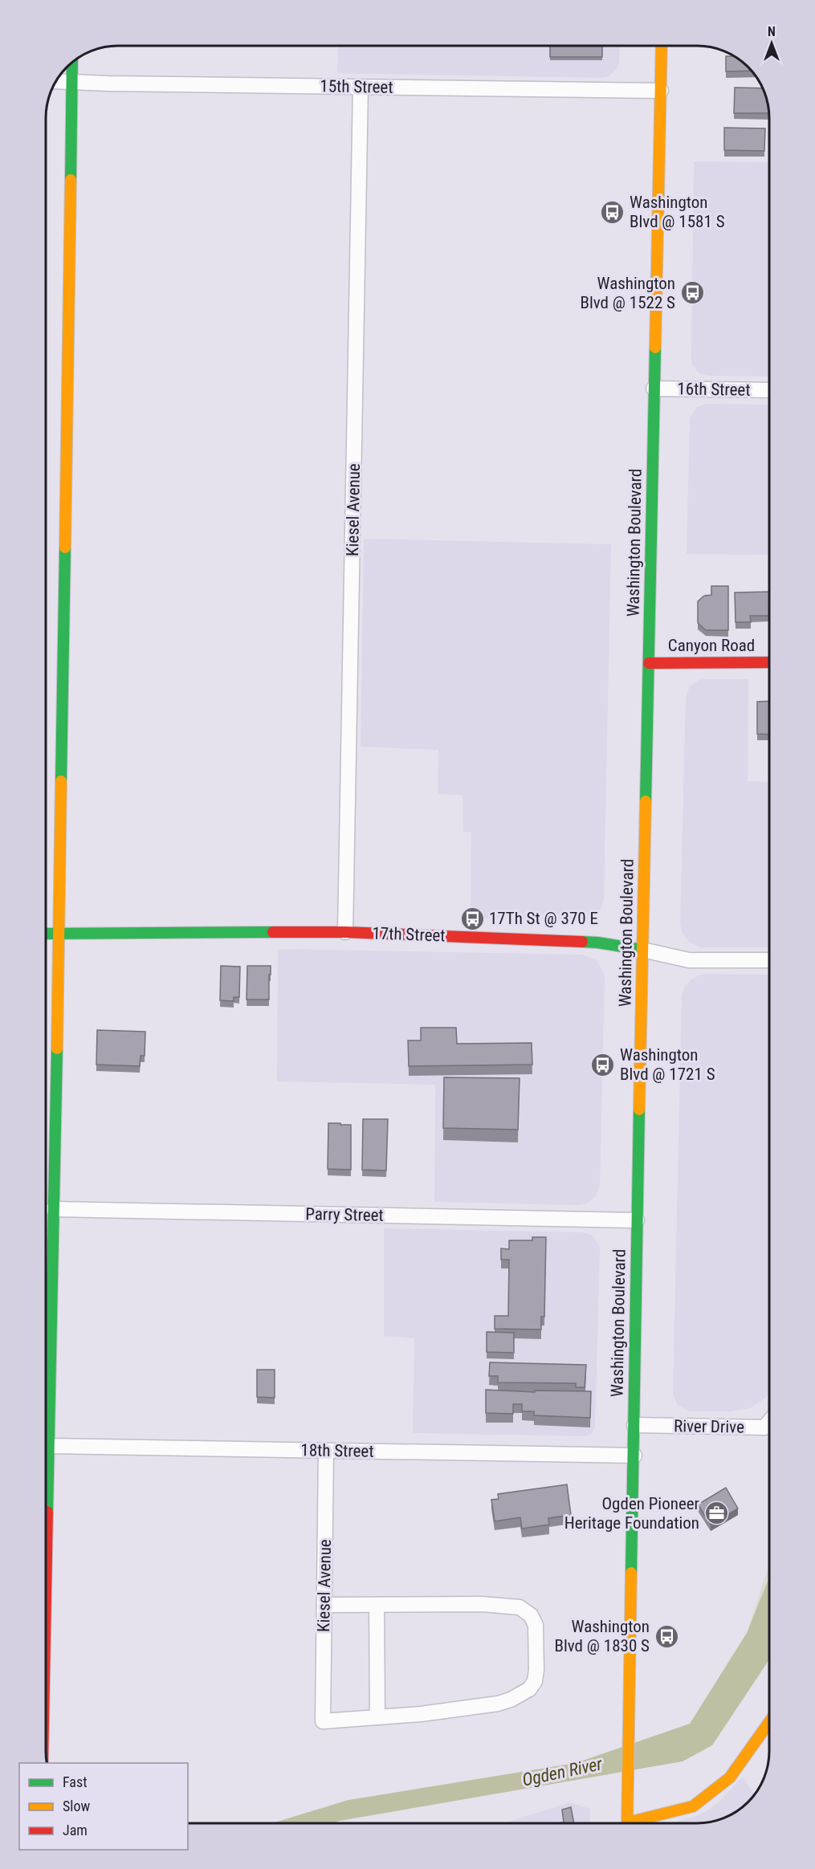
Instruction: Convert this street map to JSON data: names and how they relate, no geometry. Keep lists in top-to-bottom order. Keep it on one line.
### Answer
{"streets":{"street":["15th Street","16th Street","Kiesel Avenue","Washington Boulevard","Canyon Road","17th Street","Parry Street","River Drive","18th Street"]},"crossings":[["15th Street","Kiesel Avenue"],["15th Street","Washington Boulevard"],["16th Street","Washington Boulevard"],["Kiesel Avenue","17th Street"],["Kiesel Avenue","18th Street"],["Washington Boulevard","Canyon Road"],["Washington Boulevard","17th Street"],["Washington Boulevard","Parry Street"],["Washington Boulevard","River Drive"],["Washington Boulevard","18th Street"]],"water":["Ogden River"],"places":{"bus stop":["Washington Blvd @ 1581 S","Washington Blvd @ 1522 S","17Th St @ 370 E","Washington Blvd @ 1721 S","Washington Blvd @ 1830 S"],"office":["Ogden Pioneer Heritage Foundation"]},"legend":["Fast","Slow","Jam"],"north":"top"}
